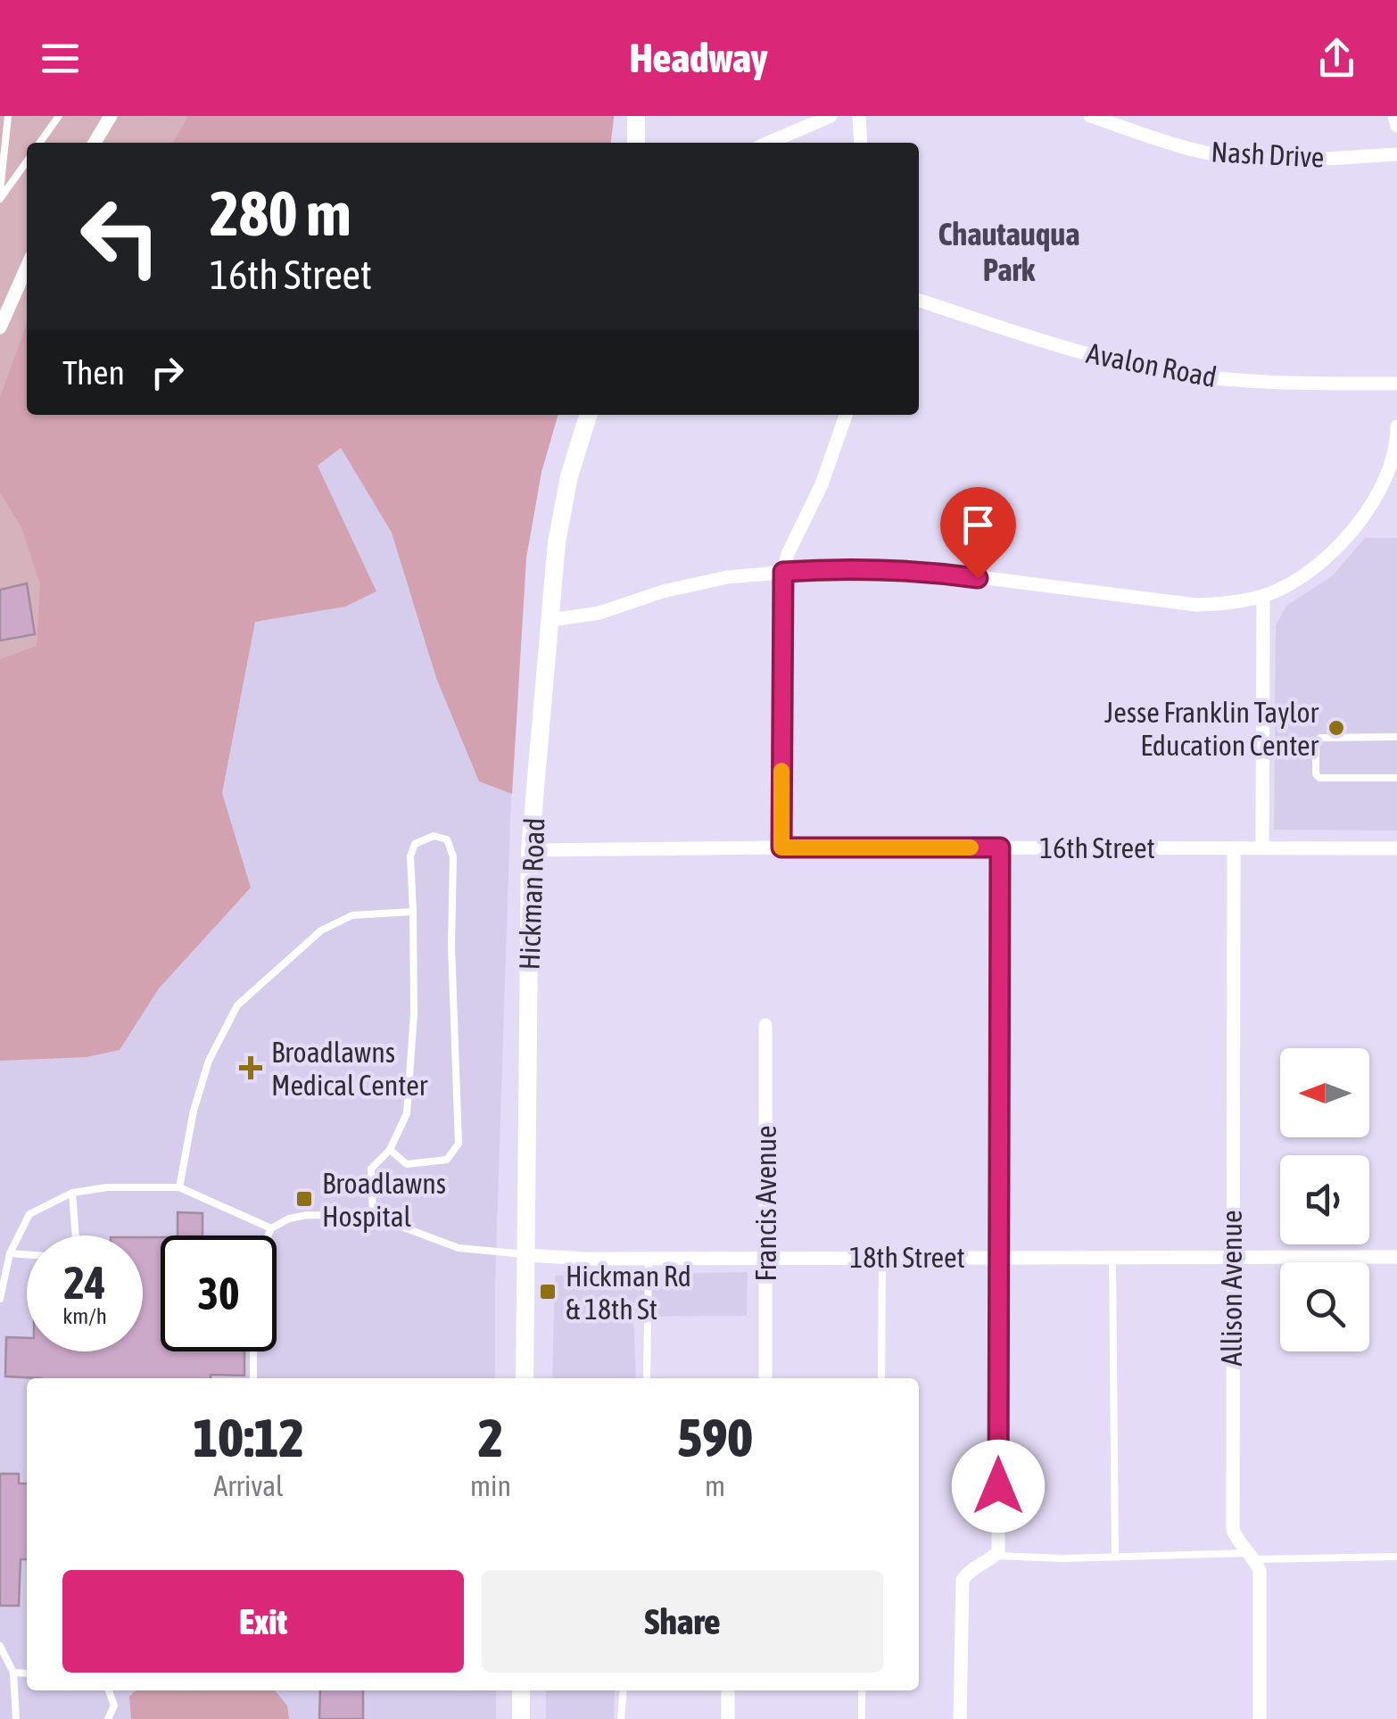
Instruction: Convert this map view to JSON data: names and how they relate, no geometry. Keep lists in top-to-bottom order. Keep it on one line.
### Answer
{"streets":{"main road":["Hickman Road"],"street":["Nash Drive","Avalon Road","16th Street","Francis Avenue","18th Street","Allison Avenue"]},"crossings":[["16th Street","Hickman Road"],["16th Street","Allison Avenue"],["Hickman Road","18th Street"],["Francis Avenue","18th Street"],["18th Street","Allison Avenue"]],"districts":["Chautauqua Park"],"places":{"other":["Jesse Franklin Taylor Education Center"],"health":["Broadlawns Medical Center"],"transit":["Broadlawns Hospital","Hickman Rd & 18th St"]},"north":"left","page":{"header":"Headway","turn":["280 m","16th Street"],"then":"Then","speed":"24 km/h","limit":"30","eta":["10:12","Arrival","2","min","590","m"],"buttons":["Exit","Share"]}}
